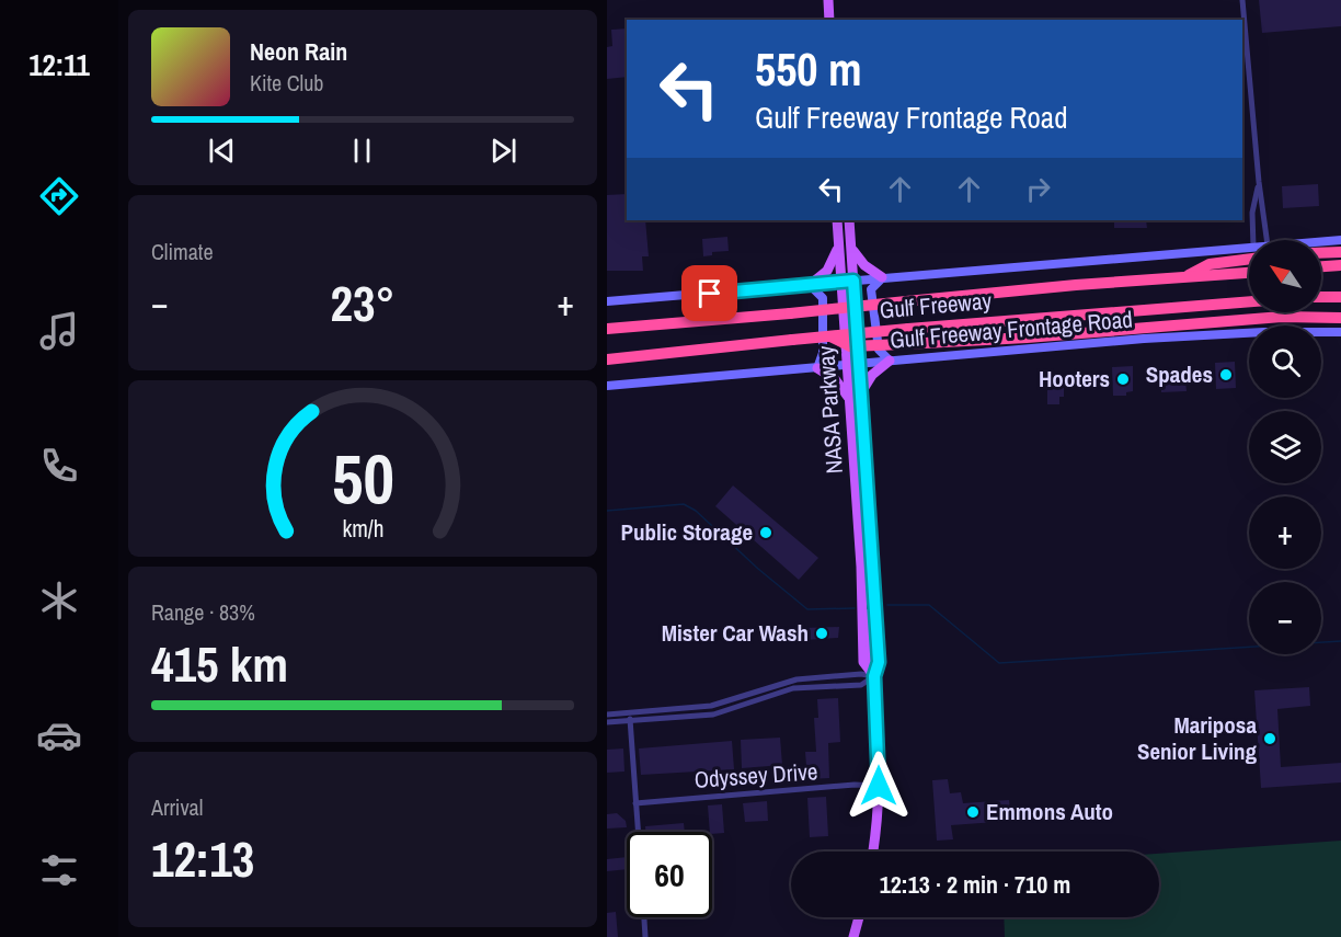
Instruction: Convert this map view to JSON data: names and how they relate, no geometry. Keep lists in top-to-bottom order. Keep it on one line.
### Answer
{"streets":{"highway":["Gulf Freeway"],"main road":["Gulf Freeway Frontage Road","NASA Parkway"],"street":["Odyssey Drive"]},"crossings":[["Gulf Freeway Frontage Road","NASA Parkway"],["NASA Parkway","Odyssey Drive"]],"places":["Spades","Hooters","Public Storage","Mister Car Wash","Mariposa Senior Living","Emmons Auto"],"north":"top left","page":{"tabs":"12:11","turn":["550 m","Gulf Freeway Frontage Road"],"song":["Neon Rain","Kite Club"],"tile":["Climate",["Range · 83%","415 km"],["Arrival","12:13"]],"map_buttons":["+","−"],"heat":["−","23°","+"],"limit":"60","trip":"12:13 · 2 min · 710 m","gauge":["50","km/h"]}}
